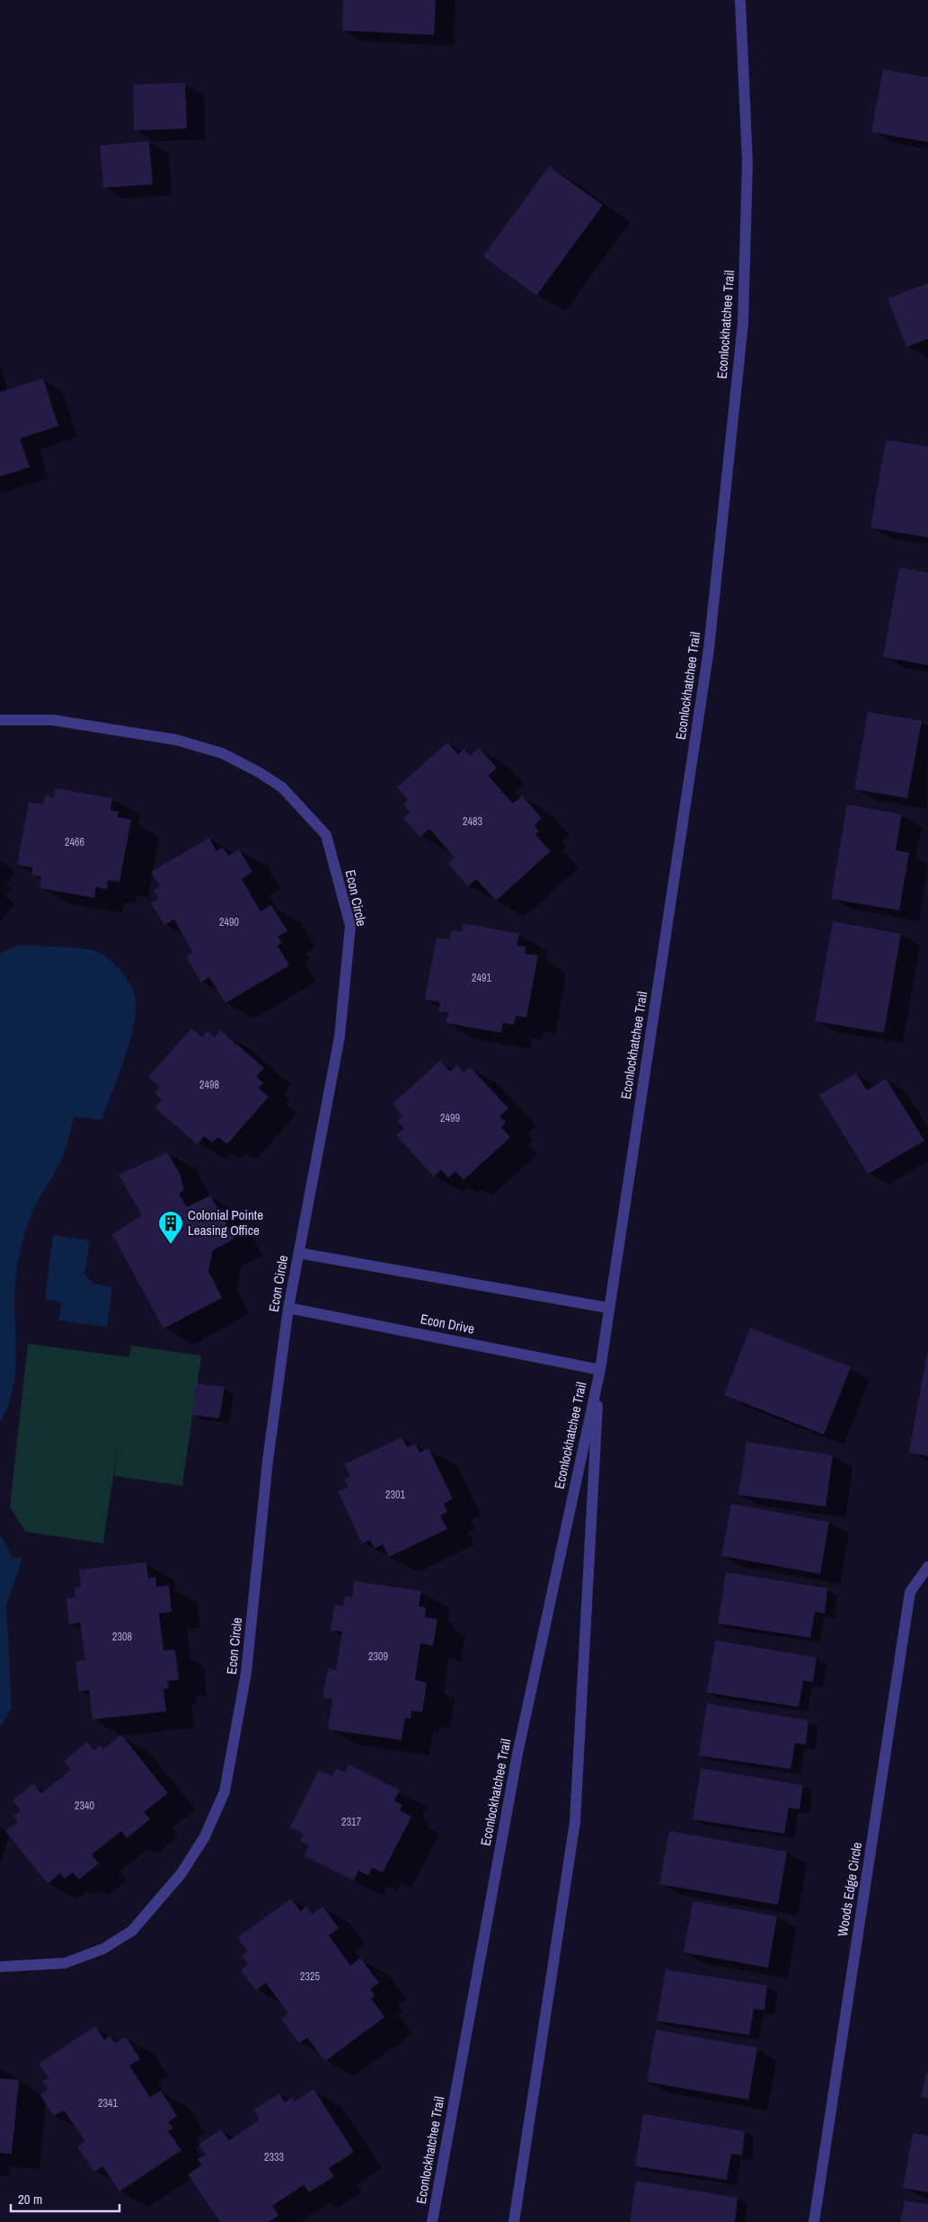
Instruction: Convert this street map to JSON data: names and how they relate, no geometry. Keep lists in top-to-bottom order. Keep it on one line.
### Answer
{"streets":{"street":["Econlockhatchee Trail","Econ Circle","Econ Drive","Woods Edge Circle"]},"crossings":[["Econlockhatchee Trail","Econ Drive"],["Econ Circle","Econ Drive"]],"places":{"building":["Colonial Pointe Leasing Office"]},"house_numbers":["2483","2466","2490","2491","2498","2499","2301","2308","2309","2340","2317","2325","2341","2333"],"scale_bar":"20 m"}
